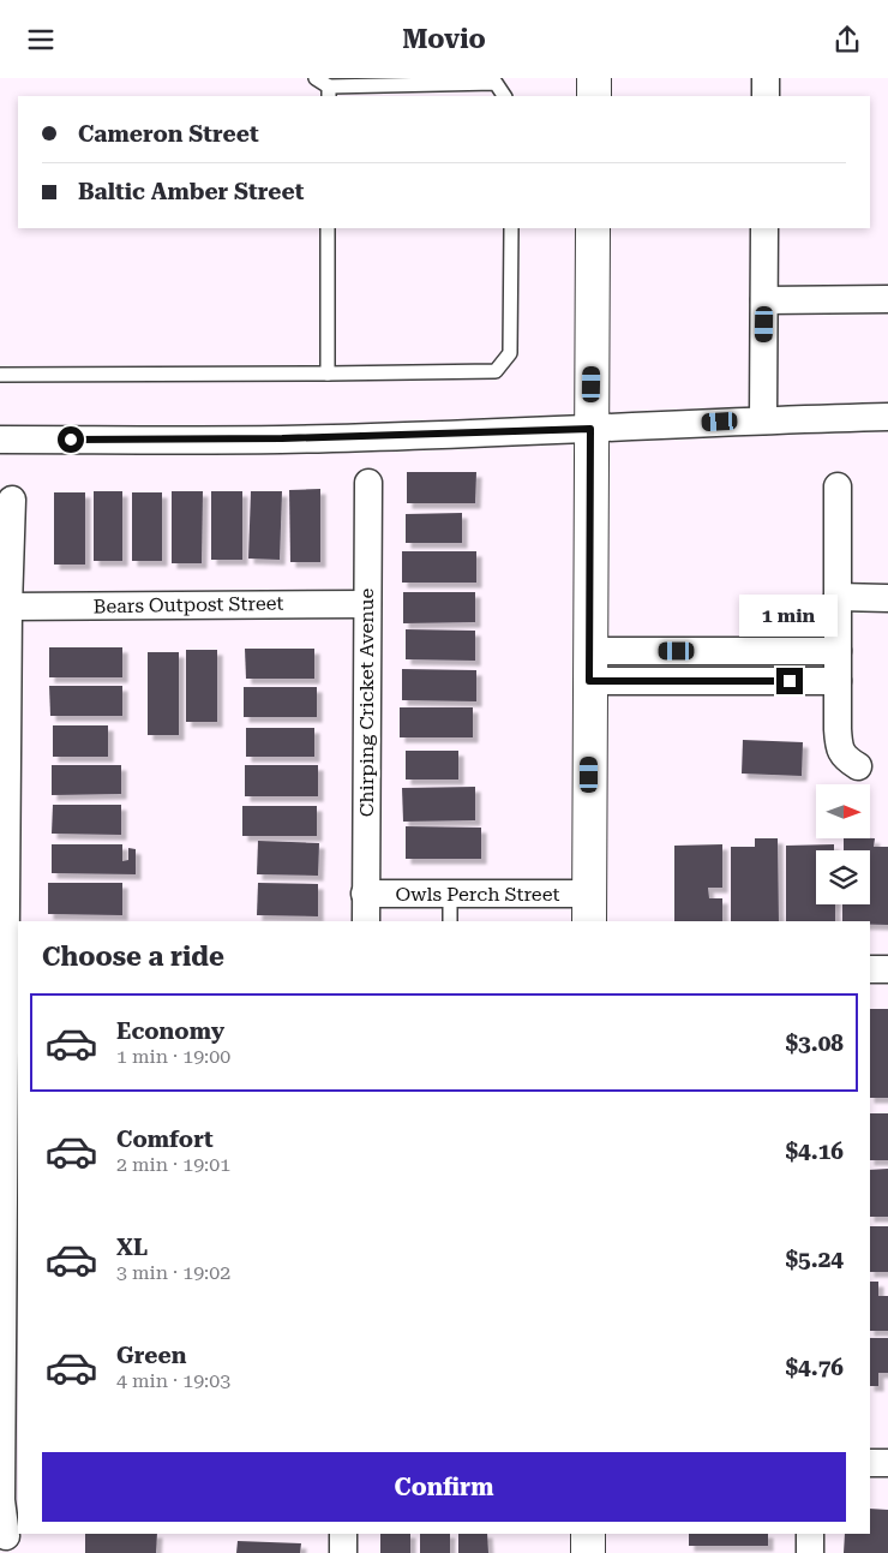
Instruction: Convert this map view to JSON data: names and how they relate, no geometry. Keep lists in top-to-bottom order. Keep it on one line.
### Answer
{"streets":{"street":["Bears Outpost Street","Chirping Cricket Avenue","Owls Perch Street"]},"crossings":[["Bears Outpost Street","Chirping Cricket Avenue"],["Chirping Cricket Avenue","Owls Perch Street"]],"north":"right","page":{"header":"Movio","banner":["Cameron Street","Baltic Amber Street"],"bubble":"1 min","heading":"Choose a ride","list":[{"name":"Economy","note":"1 min · 19:00","value":"$3.08"},{"name":"Comfort","note":"2 min · 19:01","value":"$4.16"},{"name":"XL","note":"3 min · 19:02","value":"$5.24"},{"name":"Green","note":"4 min · 19:03","value":"$4.76"}],"buttons":"Confirm"}}
